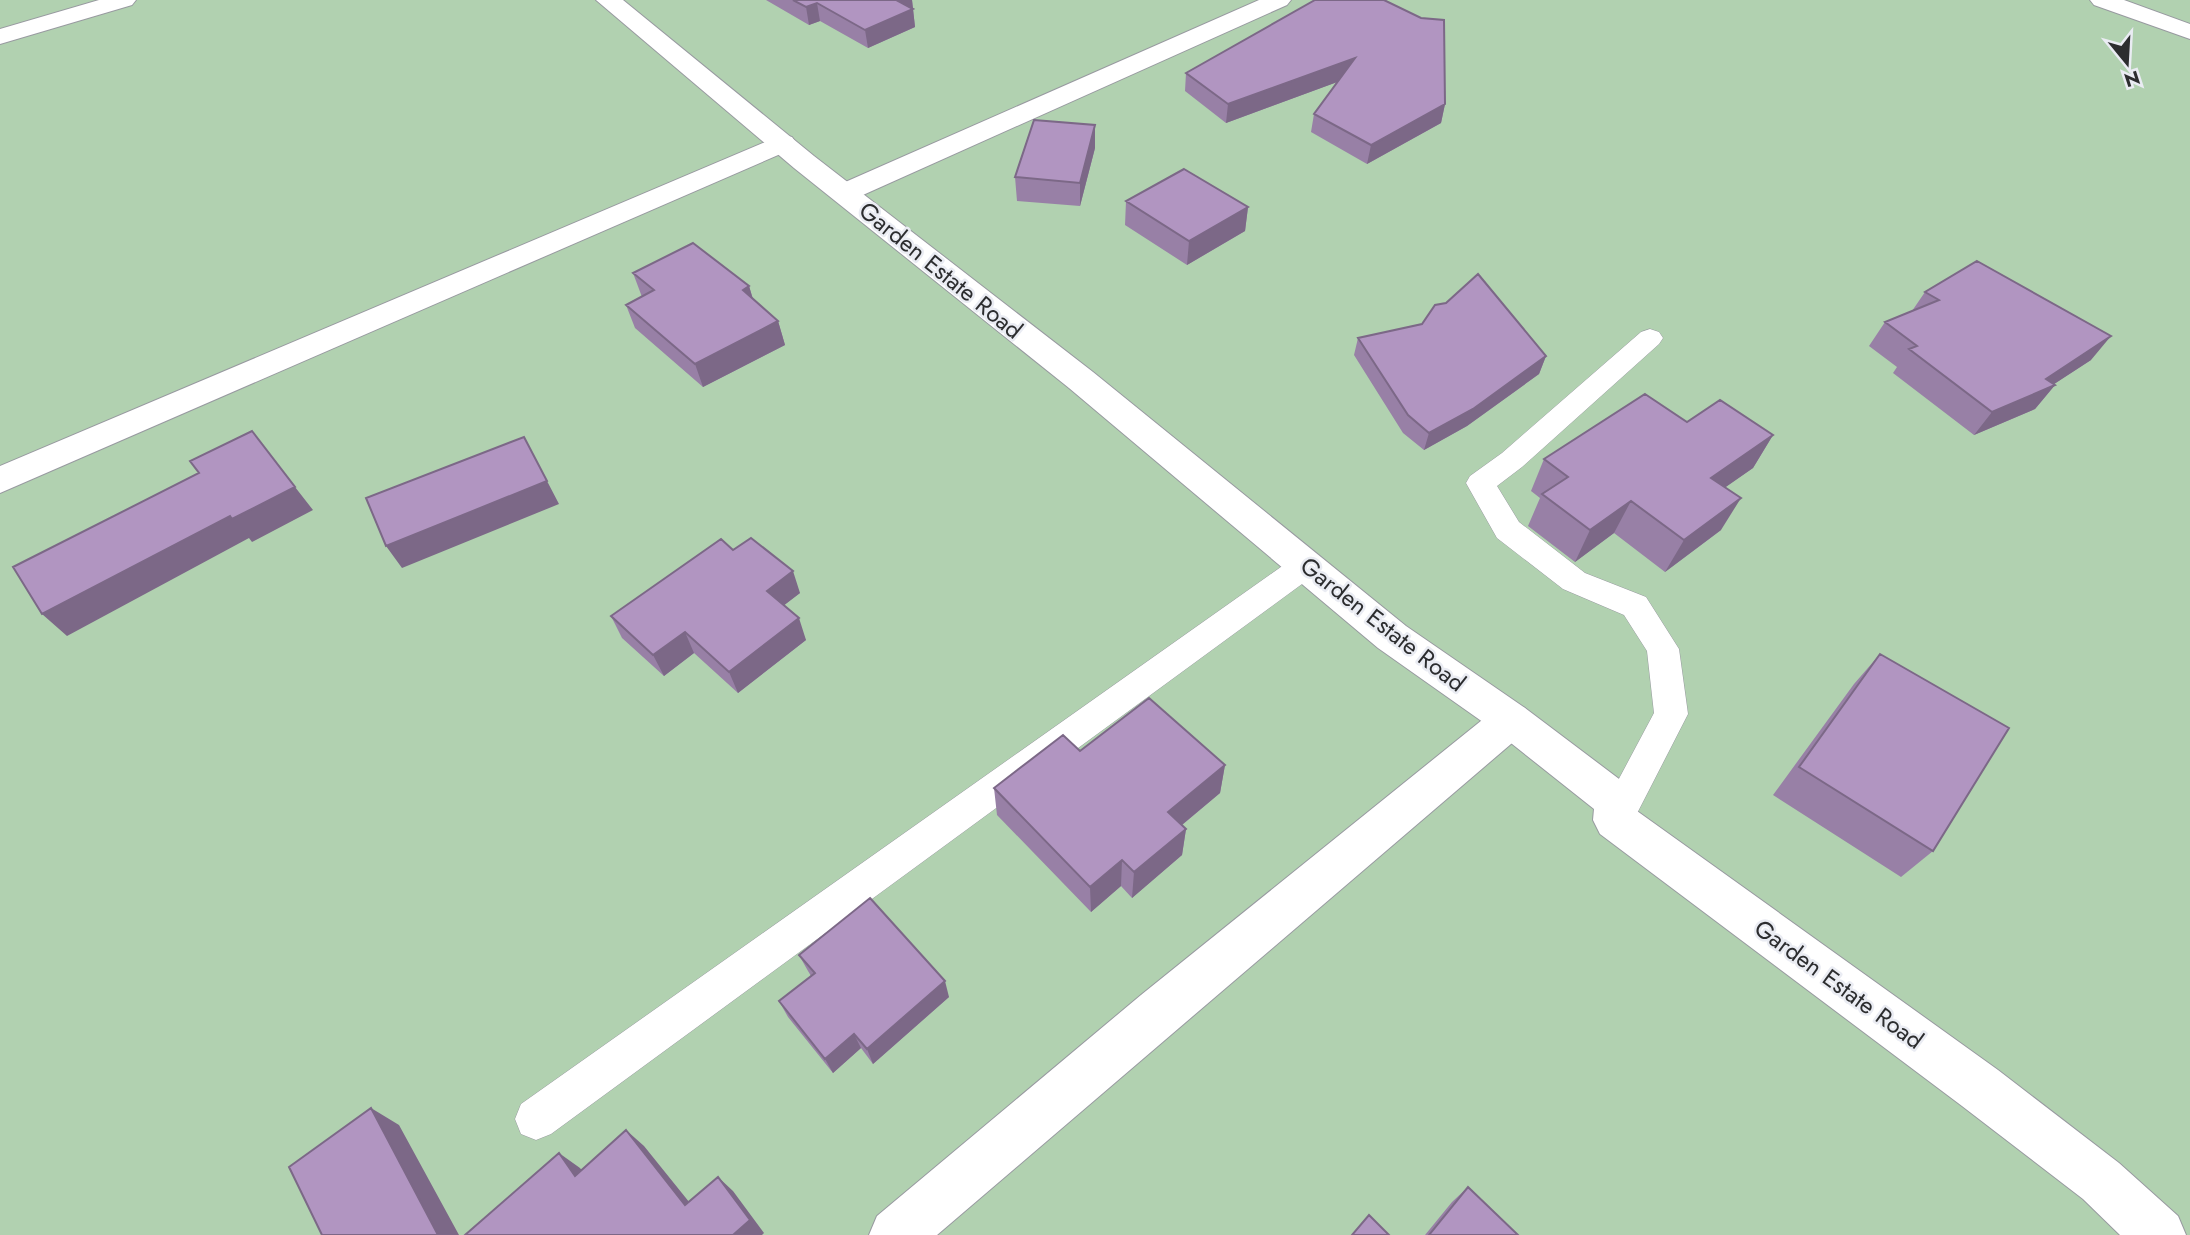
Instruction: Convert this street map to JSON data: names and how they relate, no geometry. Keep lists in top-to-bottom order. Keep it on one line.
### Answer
{"streets":{"street":["Garden Estate Road"]},"north":"bottom"}
